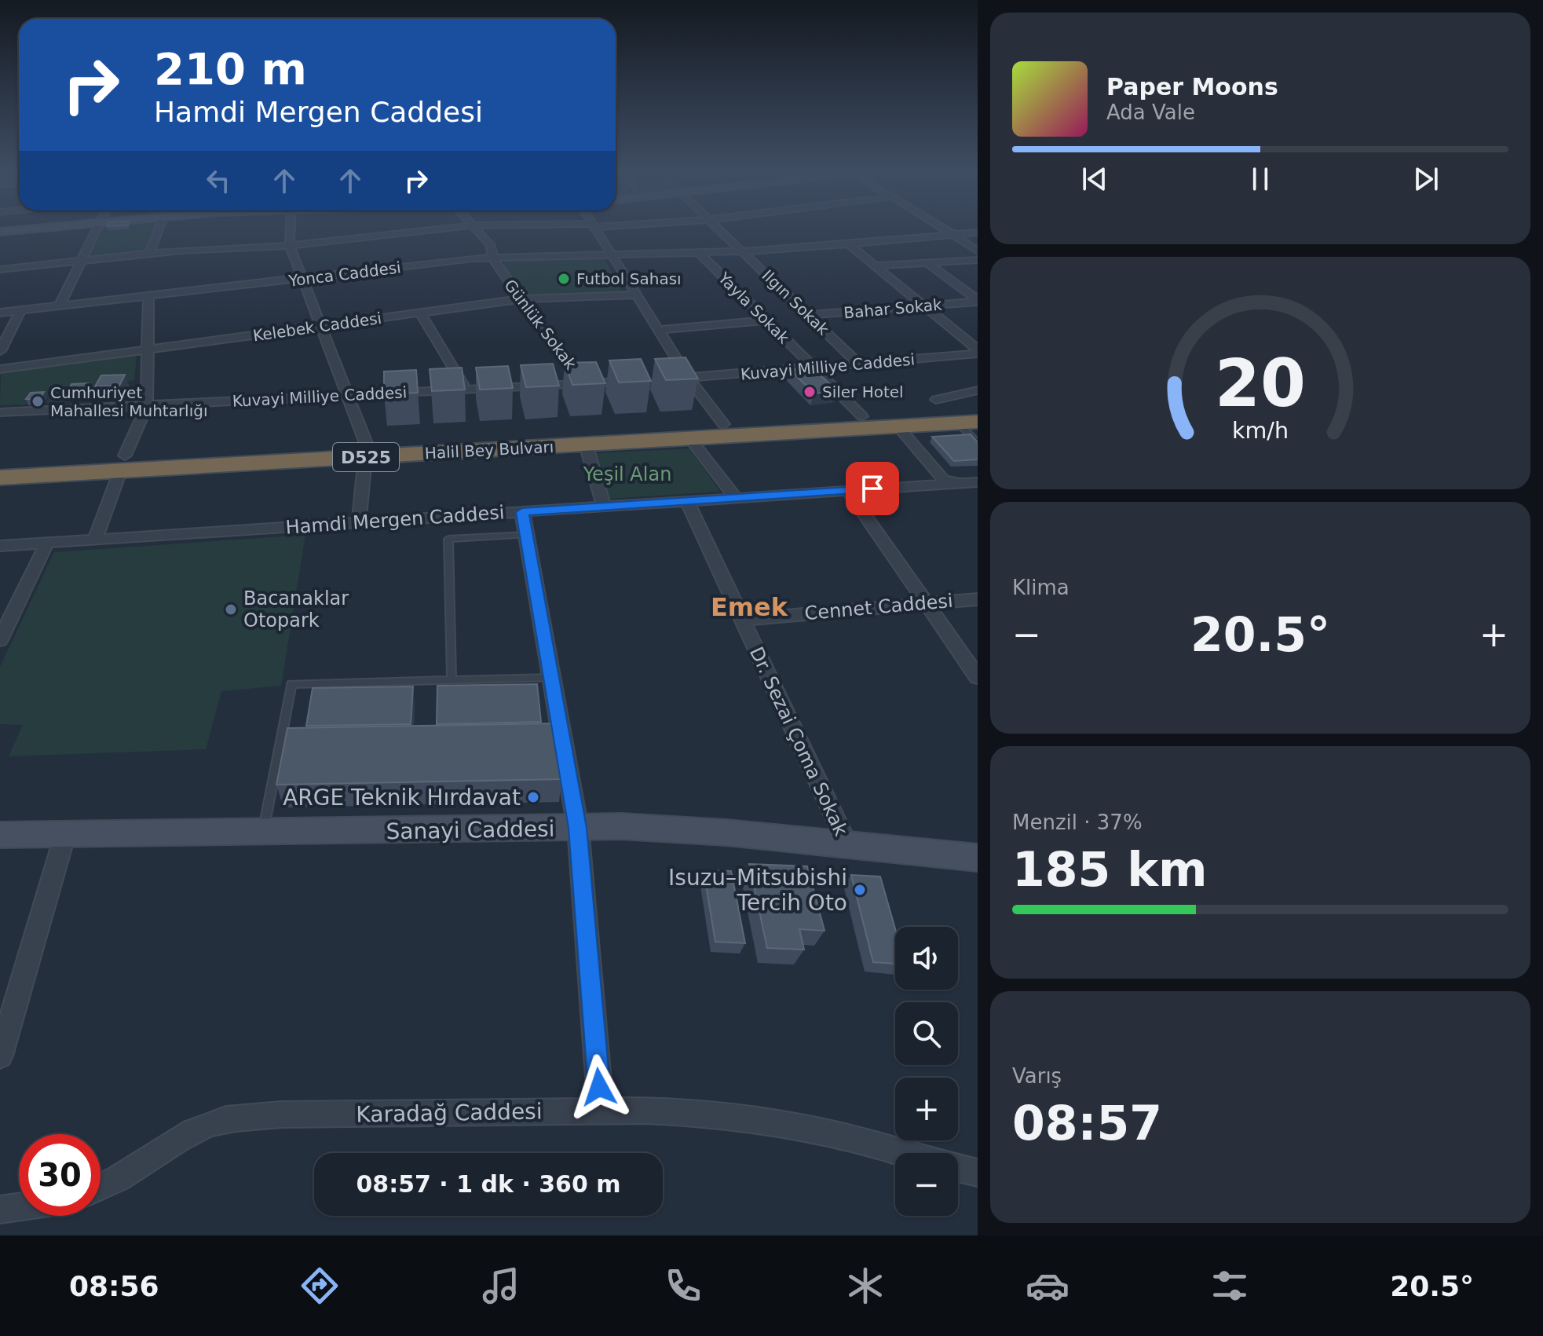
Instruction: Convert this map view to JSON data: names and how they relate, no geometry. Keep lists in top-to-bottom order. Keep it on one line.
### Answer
{"streets":{"highway":["Halil Bey Bulvarı","D525"],"street":["Yonca Caddesi","Ilgın Sokak","Yayla Sokak","Bahar Sokak","Günlük Sokak","Kelebek Caddesi","Kuvayi Milliye Caddesi","Hamdi Mergen Caddesi","Cennet Caddesi","Dr. Sezai Çoma Sokak","Sanayi Caddesi","Karadağ Caddesi"]},"crossings":[["Yonca Caddesi","Ilgın Sokak"],["Yonca Caddesi","Yayla Sokak"],["Yonca Caddesi","Günlük Sokak"],["Ilgın Sokak","Bahar Sokak"],["Ilgın Sokak","Kuvayi Milliye Caddesi"],["Yayla Sokak","Kuvayi Milliye Caddesi"],["Yayla Sokak","Halil Bey Bulvarı"],["Günlük Sokak","Kelebek Caddesi"],["Günlük Sokak","Kuvayi Milliye Caddesi"],["Hamdi Mergen Caddesi","Dr. Sezai Çoma Sokak"],["Cennet Caddesi","Dr. Sezai Çoma Sokak"],["Dr. Sezai Çoma Sokak","Sanayi Caddesi"]],"districts":["Emek"],"parks":["Yeşil Alan"],"places":["Futbol Sahası","Siler Hotel","Cumhuriyet Mahallesi Muhtarlığı","Bacanaklar Otopark","ARGE Teknik Hırdavat","Isuzu–Mitsubishi Tercih Oto"],"page":{"turn":["210 m","Hamdi Mergen Caddesi"],"song":["Paper Moons","Ada Vale"],"tile":["Klima",["Menzil · 37%","185 km"],["Varış","08:57"]],"heat":["−","20.5°","+"],"map_buttons":["+","−"],"limit":"30","trip":"08:57 · 1 dk · 360 m","tabs":["08:56","20.5°"],"gauge":["20","km/h"]}}
